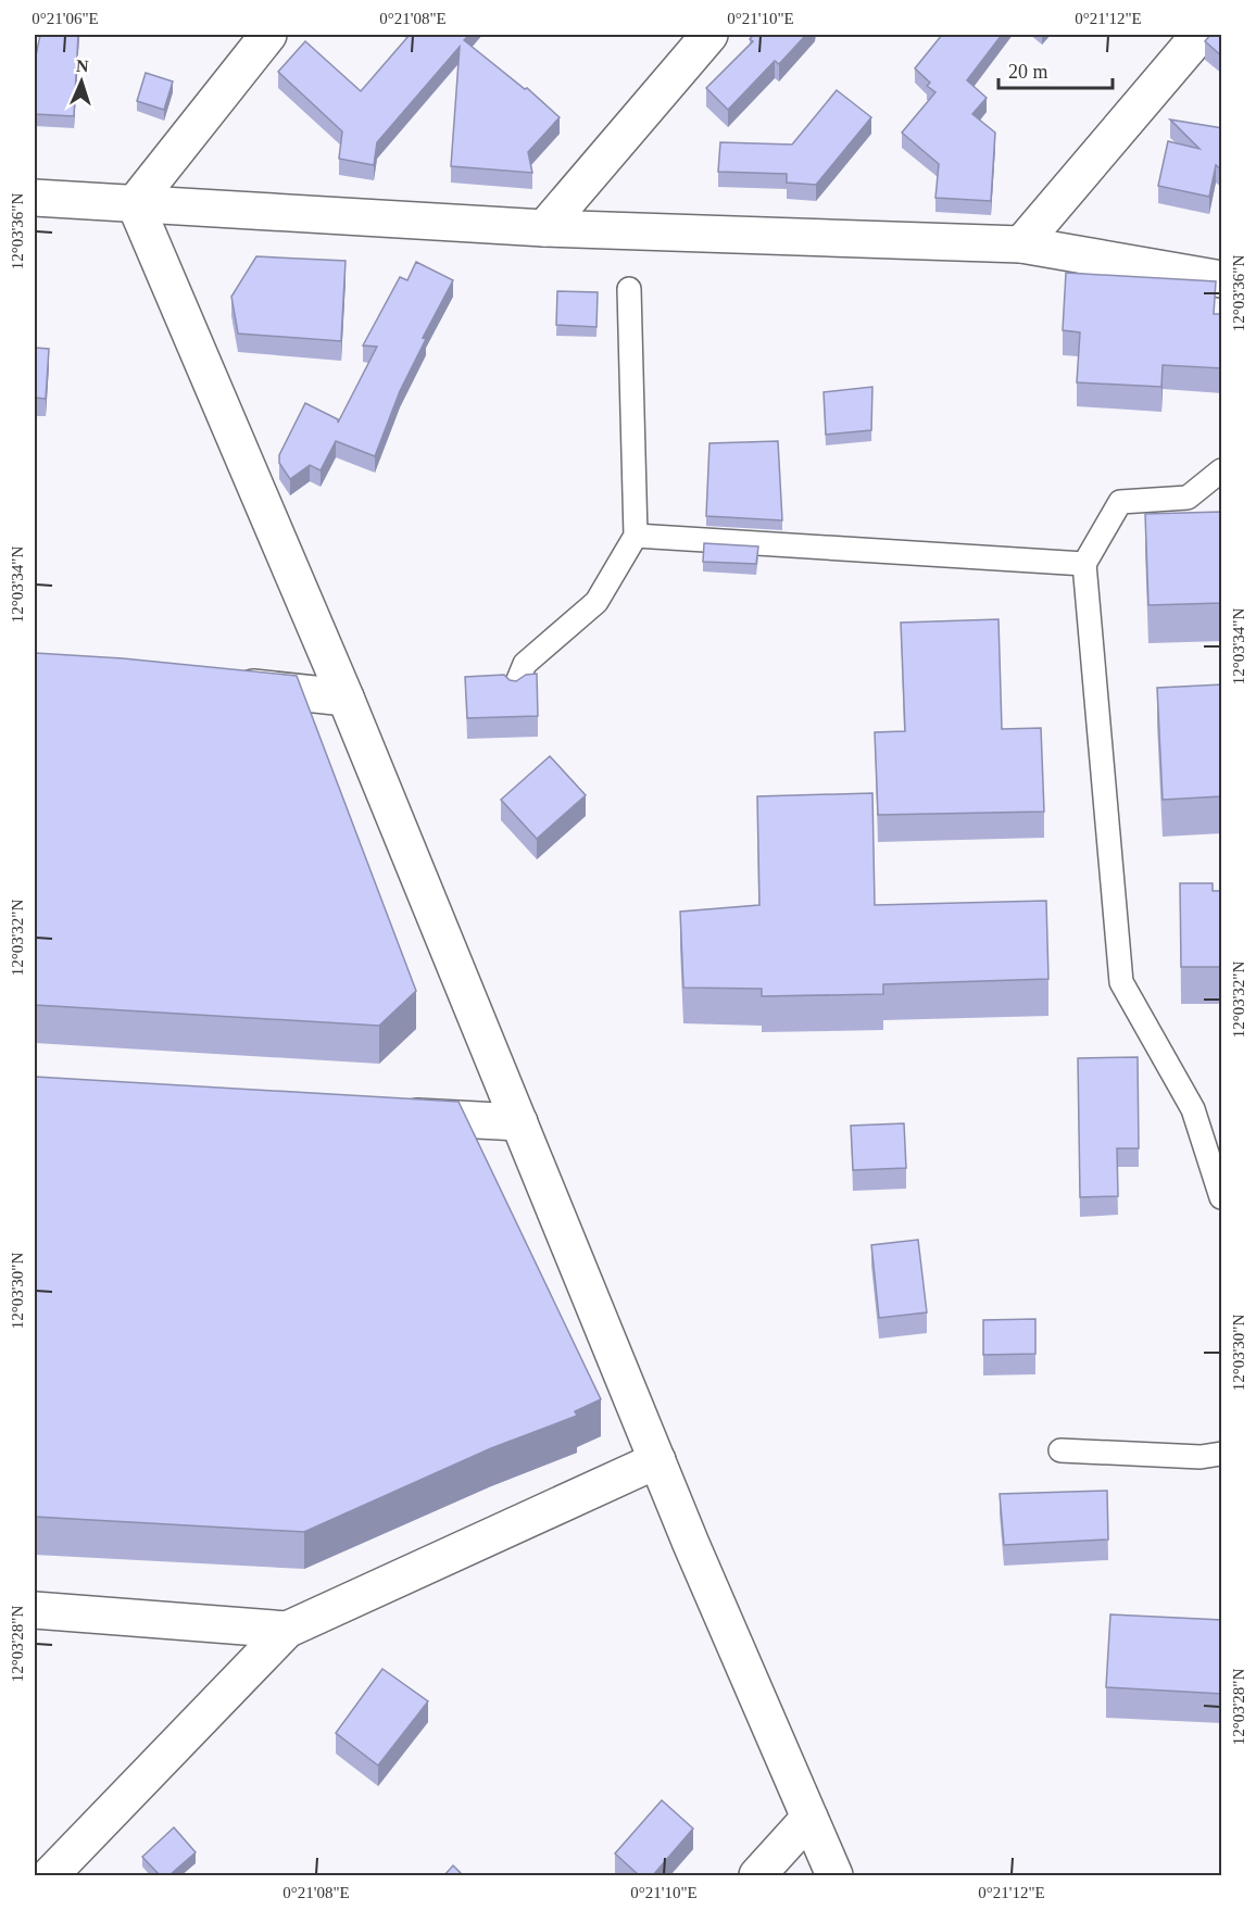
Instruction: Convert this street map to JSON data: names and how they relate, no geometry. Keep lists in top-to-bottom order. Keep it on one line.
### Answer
{"scale_bar":"20 m","north":"top","coordinates":["0°21'06\"E","0°21'08\"E","0°21'10\"E","0°21'12\"E","12°03'36\"N","12°03'34\"N","12°03'32\"N","12°03'30\"N","12°03'28\"N"]}
